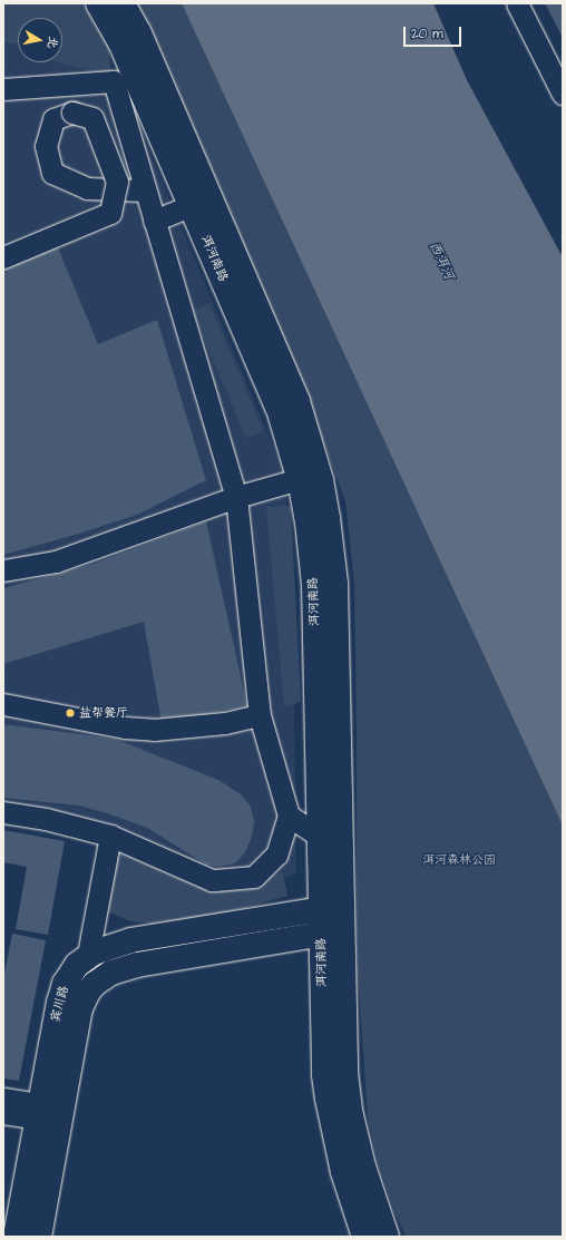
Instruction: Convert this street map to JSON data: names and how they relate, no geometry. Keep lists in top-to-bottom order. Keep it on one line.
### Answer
{"streets":{"main road":["洱河南路","宾川路"]},"crossings":[["洱河南路","宾川路"]],"water":["西洱河"],"parks":["洱河森林公园"],"places":["盐帮餐厅"],"scale_bar":"20 m","north":"right"}
